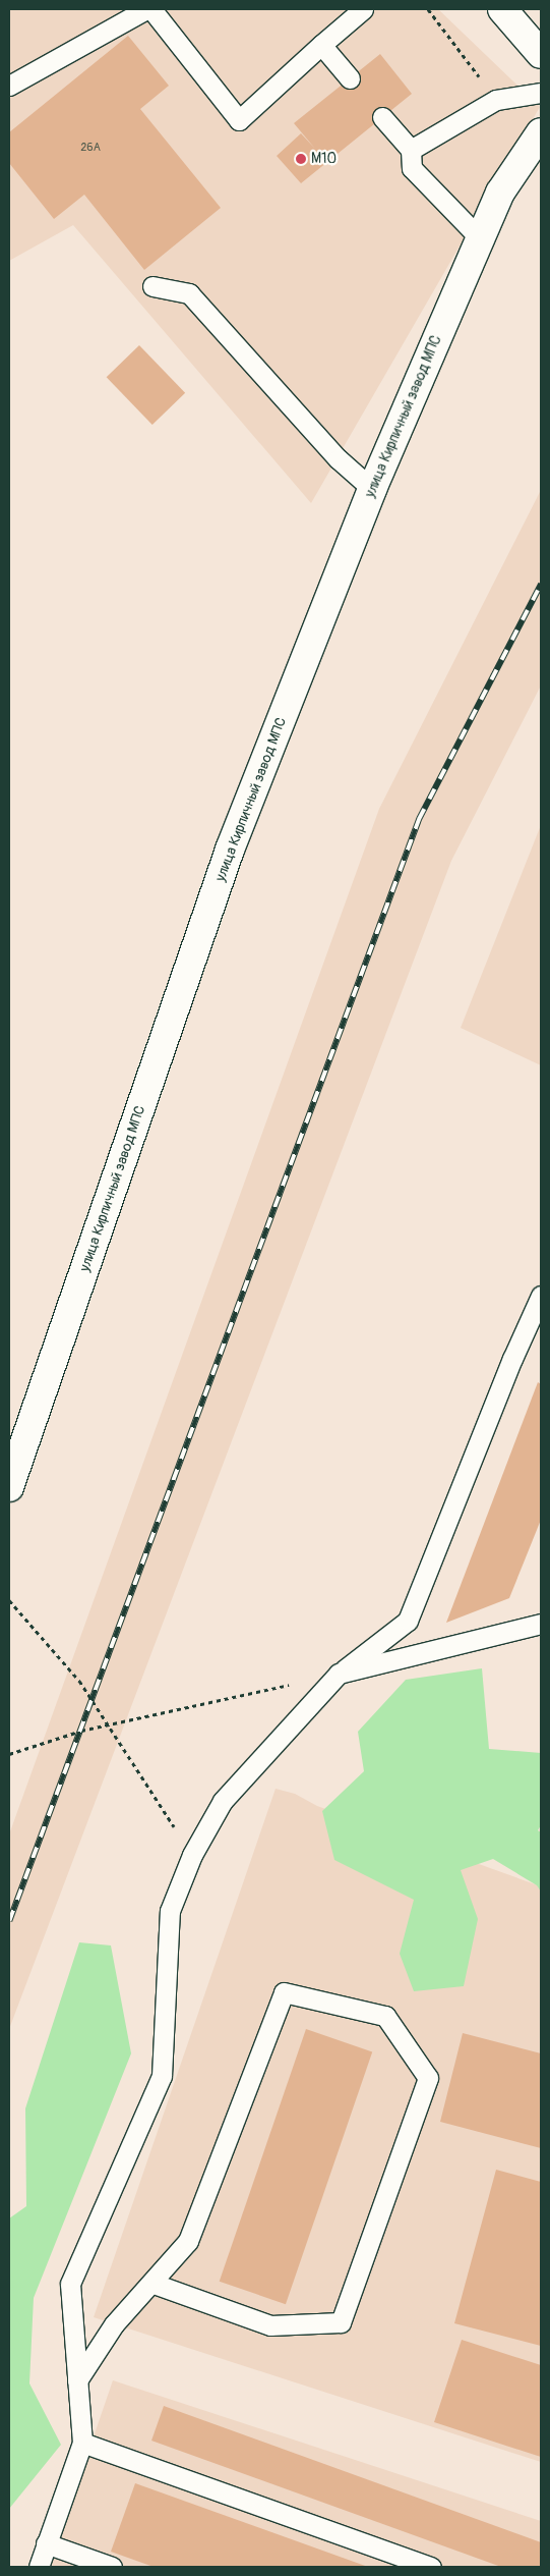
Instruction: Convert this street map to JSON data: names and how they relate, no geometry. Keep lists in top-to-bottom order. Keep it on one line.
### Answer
{"streets":{"street":["улица Кирпичный завод МПС"]},"places":["M10"],"house_numbers":["26А"]}
